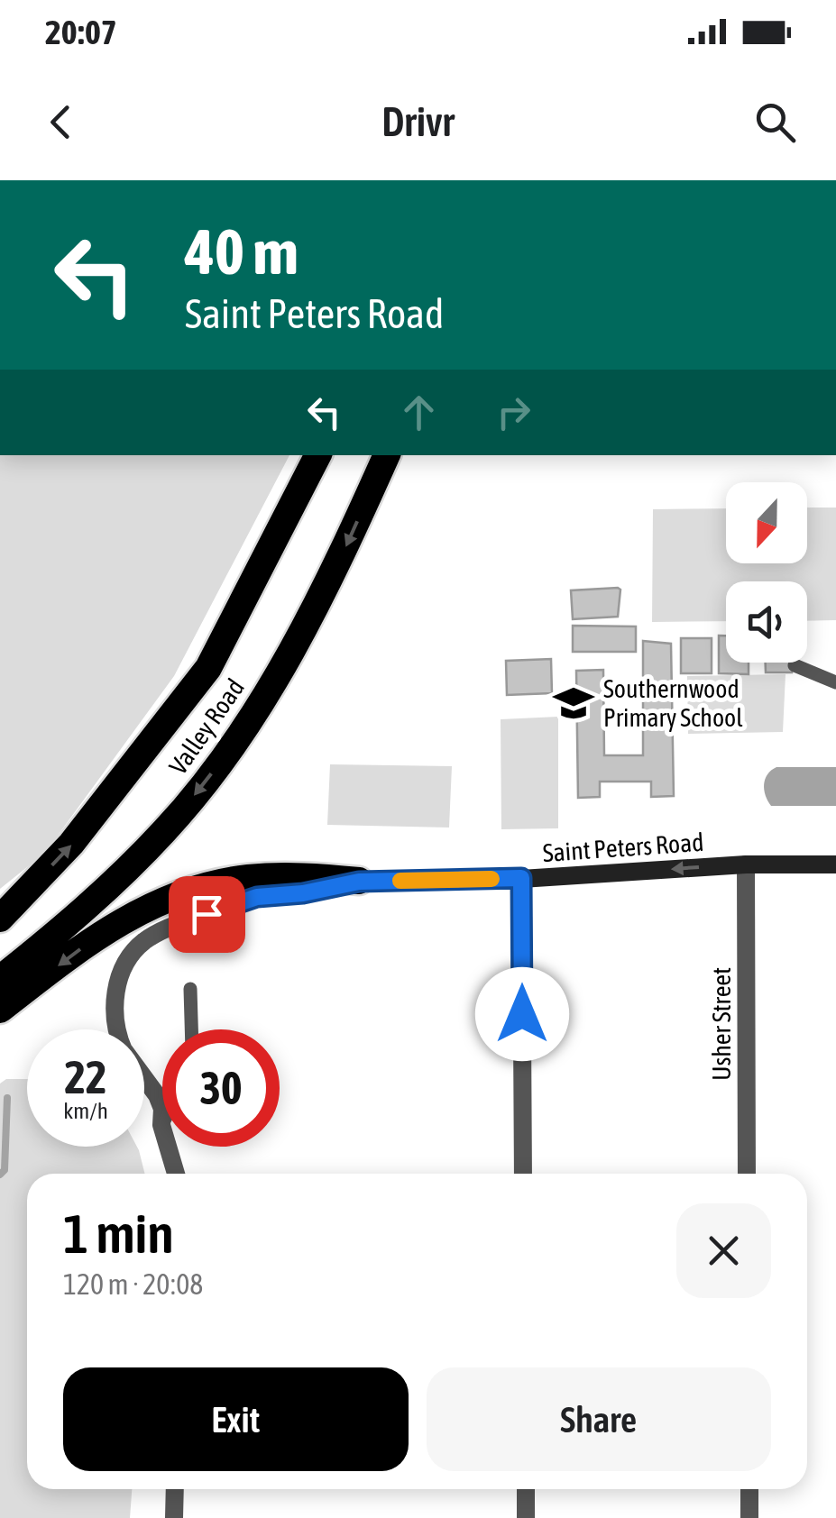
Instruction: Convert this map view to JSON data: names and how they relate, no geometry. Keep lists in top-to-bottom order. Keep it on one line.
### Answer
{"streets":{"highway":["Valley Road"],"street":["Saint Peters Road","Usher Street"]},"crossings":[["Saint Peters Road","Usher Street"]],"one_way":["Saint Peters Road"],"places":{"school or university":["Southernwood Primary School"]},"north":"bottom","page":{"status":"20:07","header":"Drivr","turn":["40 m","Saint Peters Road"],"speed":"22 km/h","limit":"30","heading":["1 min","120 m · 20:08"],"buttons":["Exit","Share"]}}
